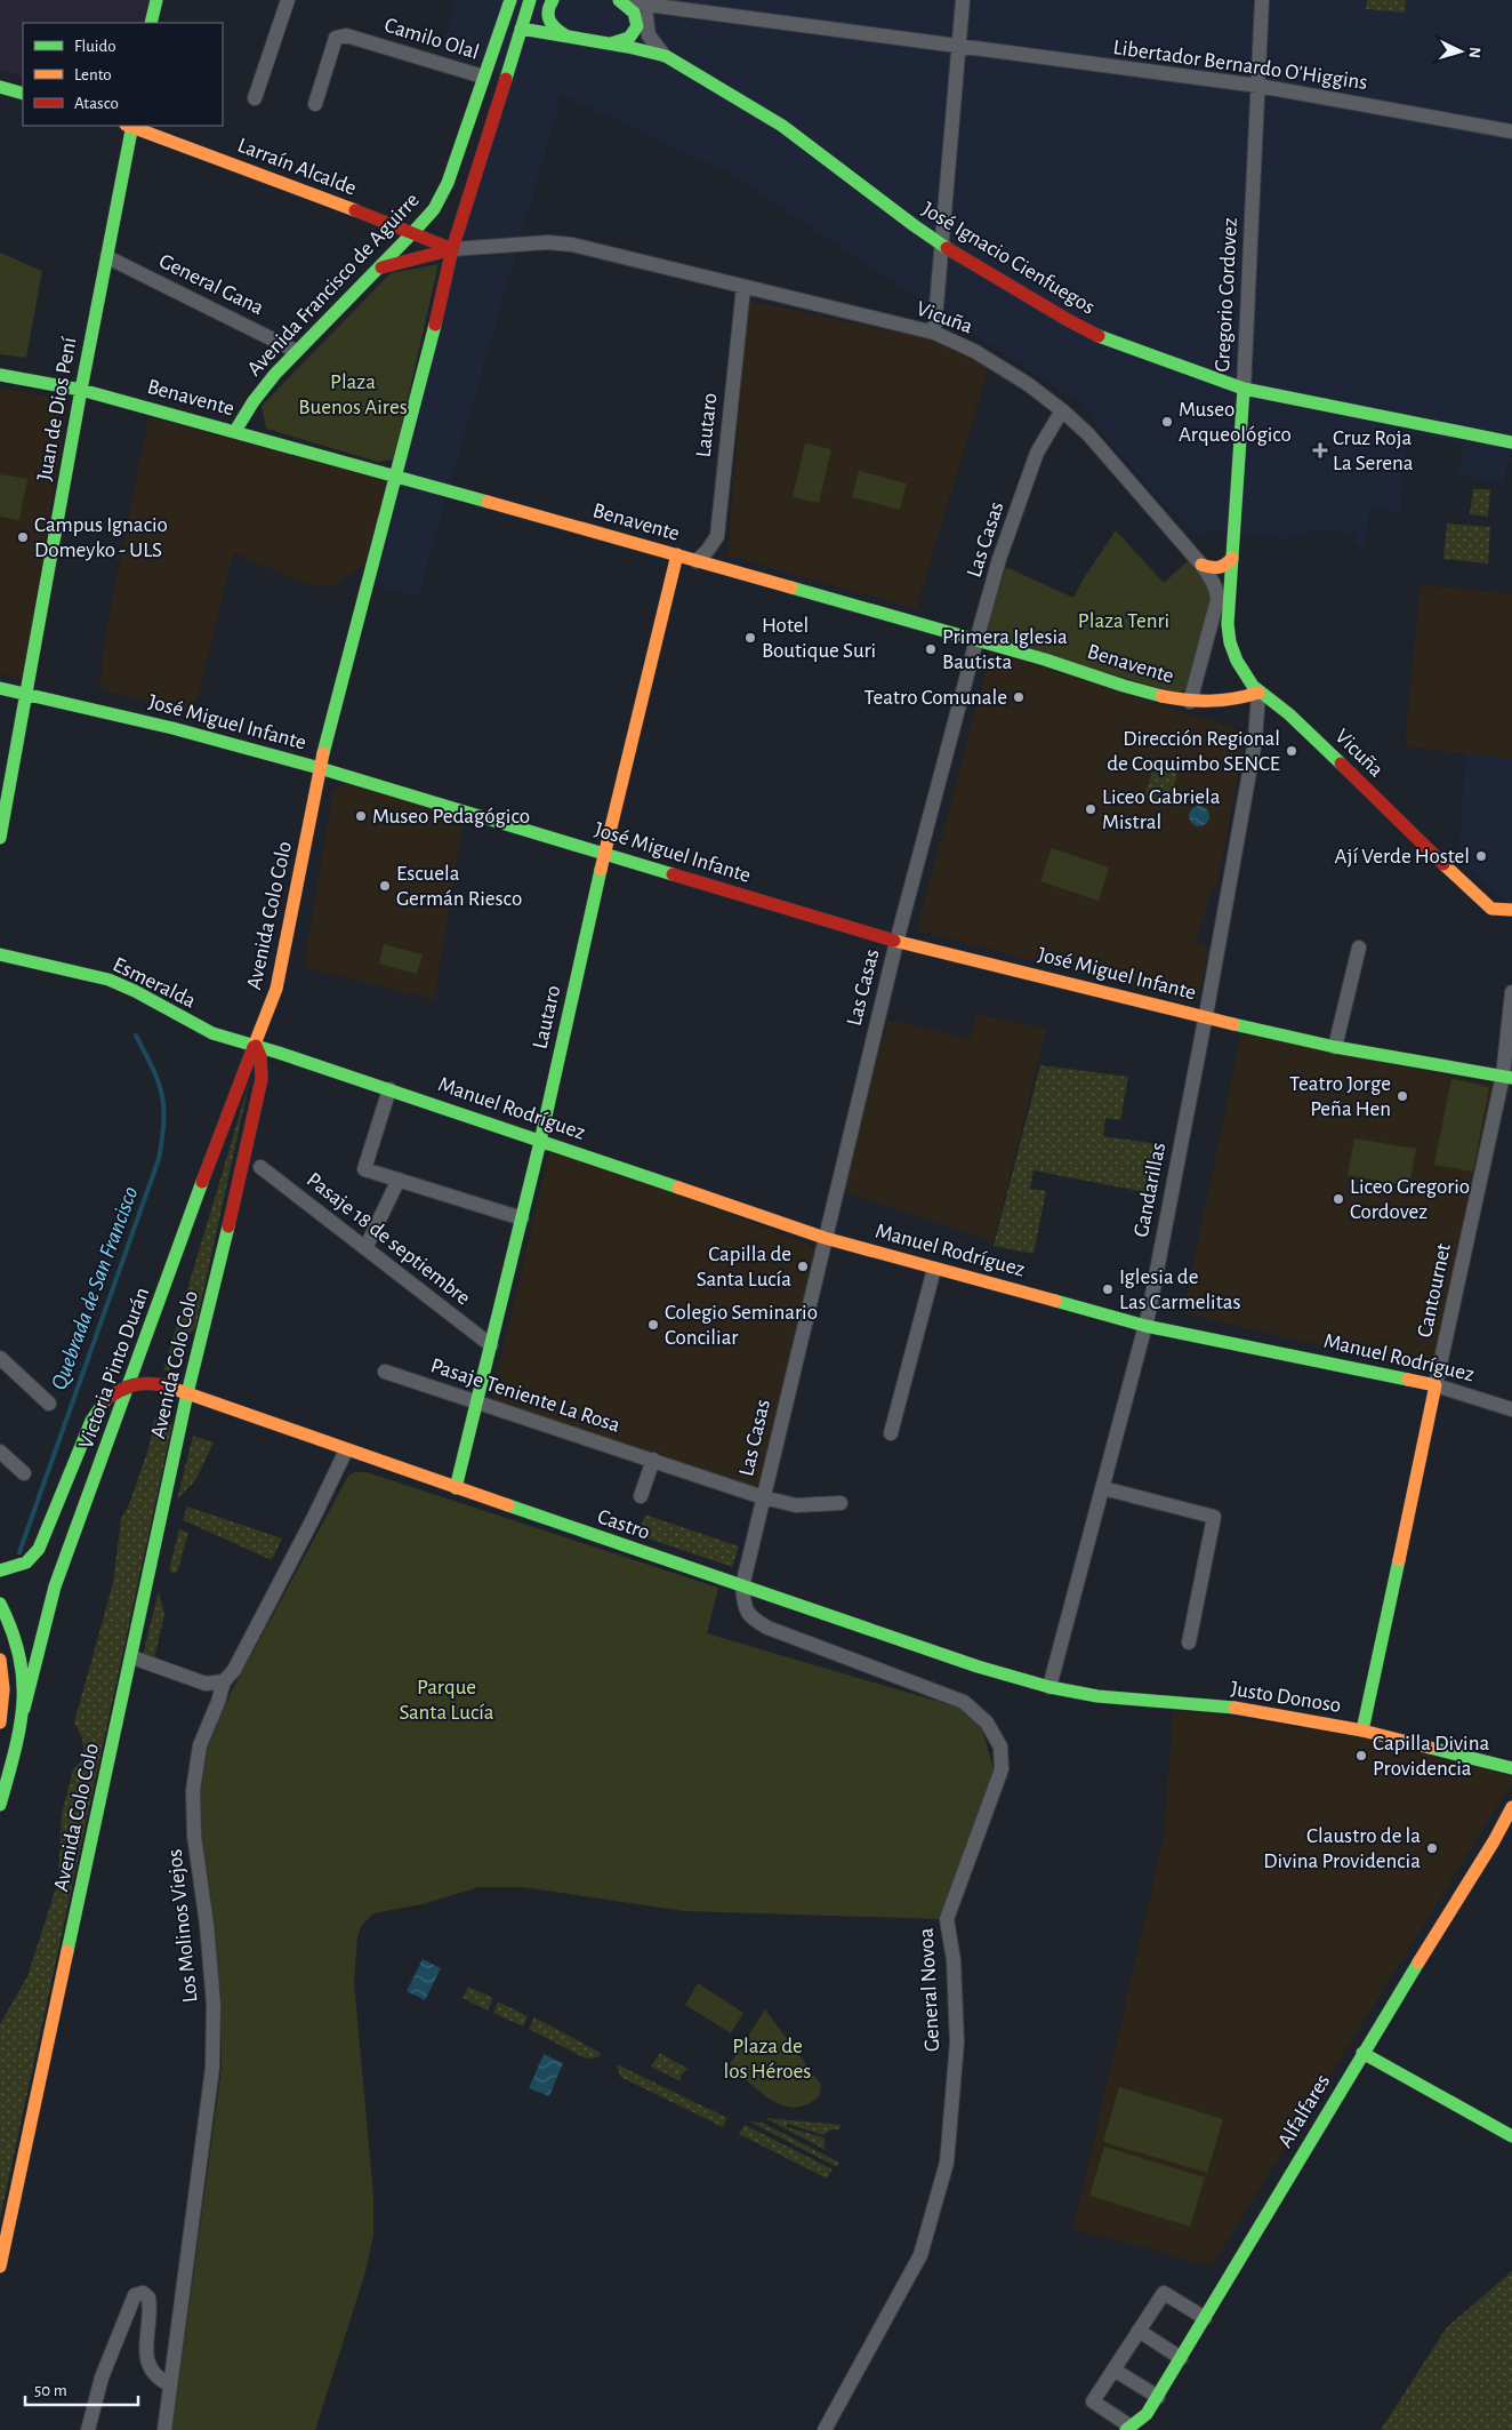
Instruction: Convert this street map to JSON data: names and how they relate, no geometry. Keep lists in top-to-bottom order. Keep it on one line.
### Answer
{"streets":{"street":["Camilo Olal","Libertador Bernardo O'Higgins","Larraín Alcalde","José Ignacio Cienfuegos","General Gana","Avenida Francisco de Aguirre","Gregorio Cordovez","Vicuña","Benavente","Juan de Dios Pení","Lautaro","Las Casas","José Miguel Infante","Avenida Colo Colo","Esmeralda","Manuel Rodríguez","Gandarillas","Pasaje 18 de septiembre","Cantournet","Victoria Pinto Durán","Pasaje Teniente La Rosa","Castro","Justo Donoso","Los Molinos Viejos","General Novoa","Alfalfares"]},"crossings":[["Camilo Olal","Avenida Francisco de Aguirre"],["Libertador Bernardo O'Higgins","Gregorio Cordovez"],["Larraín Alcalde","Avenida Francisco de Aguirre"],["Larraín Alcalde","Vicuña"],["José Ignacio Cienfuegos","Gregorio Cordovez"],["General Gana","Avenida Francisco de Aguirre"],["General Gana","Juan de Dios Pení"],["Avenida Francisco de Aguirre","Benavente"],["Gregorio Cordovez","Vicuña"],["Vicuña","Benavente"],["Vicuña","Lautaro"],["Vicuña","Las Casas"],["Vicuña","Gandarillas"],["Benavente","Juan de Dios Pení"],["Benavente","Lautaro"],["Benavente","Las Casas"],["Benavente","Avenida Colo Colo"],["Benavente","Gandarillas"],["Juan de Dios Pení","José Miguel Infante"],["Lautaro","José Miguel Infante"],["Lautaro","Manuel Rodríguez"],["Lautaro","Pasaje 18 de septiembre"],["Lautaro","Pasaje Teniente La Rosa"],["Lautaro","Castro"],["Las Casas","José Miguel Infante"],["Las Casas","Manuel Rodríguez"],["Las Casas","Pasaje Teniente La Rosa"],["Las Casas","Castro"],["Las Casas","General Novoa"],["José Miguel Infante","Avenida Colo Colo"],["José Miguel Infante","Gandarillas"],["José Miguel Infante","Cantournet"],["Avenida Colo Colo","Esmeralda"],["Avenida Colo Colo","Manuel Rodríguez"],["Avenida Colo Colo","Victoria Pinto Durán"],["Avenida Colo Colo","Castro"],["Esmeralda","Manuel Rodríguez"],["Esmeralda","Victoria Pinto Durán"],["Manuel Rodríguez","Gandarillas"],["Manuel Rodríguez","Cantournet"],["Manuel Rodríguez","Victoria Pinto Durán"],["Gandarillas","Castro"],["Gandarillas","Justo Donoso"],["Cantournet","Justo Donoso"],["Castro","Justo Donoso"],["Castro","Los Molinos Viejos"],["Castro","General Novoa"]],"water":["Quebrada de San Francisco"],"parks":["Plaza Buenos Aires","Plaza Tenri","Parque Santa Lucía","Plaza de los Héroes"],"places":{"other":["Museo Arqueológico","Campus Ignacio Domeyko - ULS","Hotel Boutique Suri","Primera Iglesia Bautista","Teatro Comunale","Dirección Regional de Coquimbo SENCE","Liceo Gabriela Mistral","Museo Pedagógico","Ají Verde Hostel","Escuela Germán Riesco","Teatro Jorge Peña Hen","Liceo Gregorio Cordovez","Capilla de Santa Lucía","Iglesia de Las Carmelitas","Colegio Seminario Conciliar","Capilla Divina Providencia","Claustro de la Divina Providencia"],"health":["Cruz Roja La Serena"]},"legend":["Fluido","Lento","Atasco"],"scale_bar":"50 m","north":"right"}
